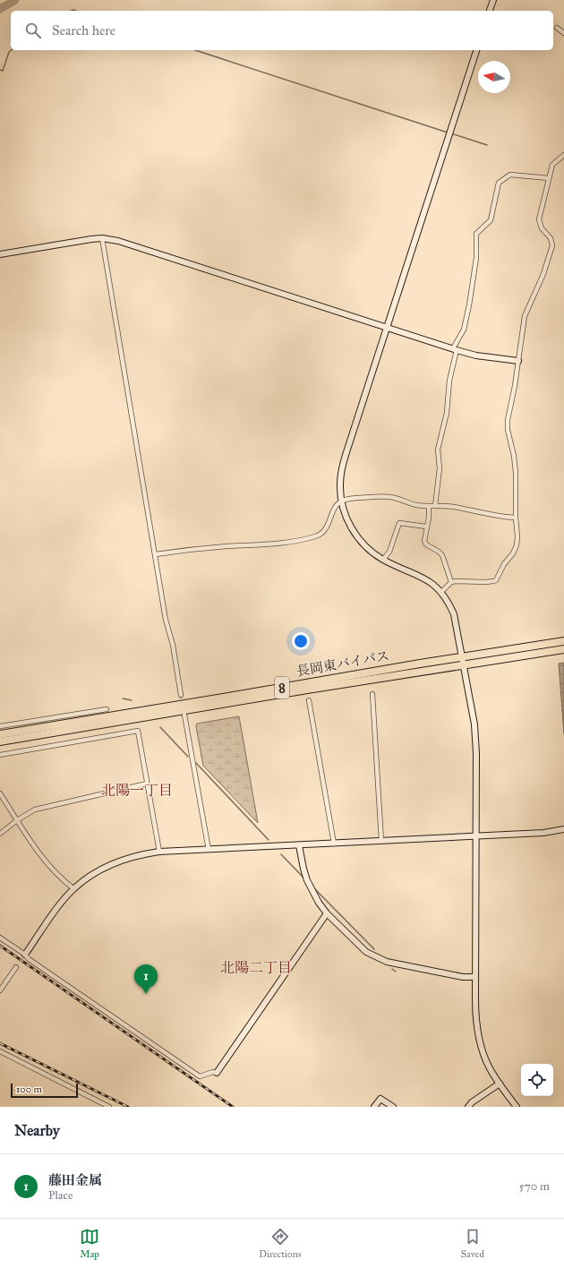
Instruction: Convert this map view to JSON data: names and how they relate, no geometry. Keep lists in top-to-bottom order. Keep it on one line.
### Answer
{"streets":{"highway":["長岡東バイパス","8"]},"districts":["北陽一丁目","北陽二丁目"],"scale_bar":"100 m","north":"left","page":{"search":"Search here","pins":"1","scale":"100 m","heading":"Nearby","list":[{"mark":"1","name":"藤田金属","note":"Place","value":"570 m"}],"nav":["Map","Directions","Saved"]}}
